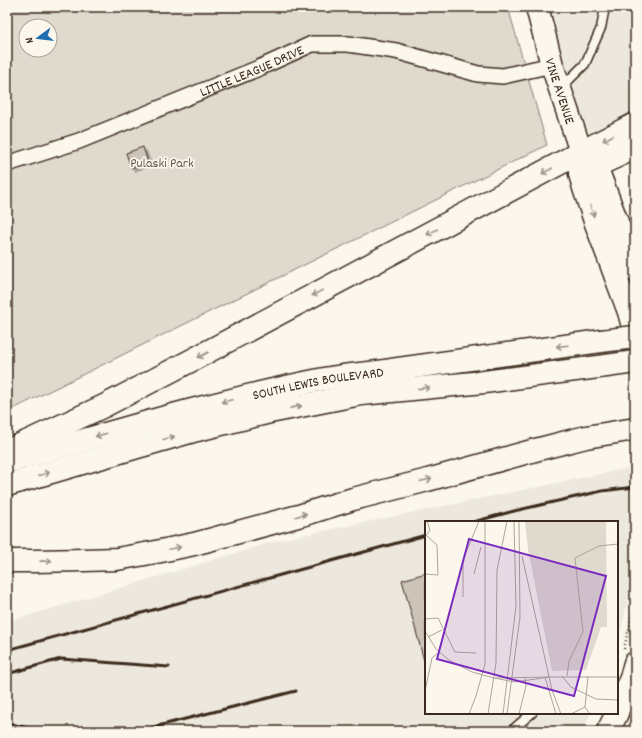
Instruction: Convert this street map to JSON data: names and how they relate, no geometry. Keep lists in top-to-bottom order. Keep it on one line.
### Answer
{"streets":{"main road":["VINE AVENUE","SOUTH LEWIS BOULEVARD"],"street":["LITTLE LEAGUE DRIVE"]},"crossings":[["LITTLE LEAGUE DRIVE","VINE AVENUE"]],"parks":["Pulaski Park"],"north":"left"}
